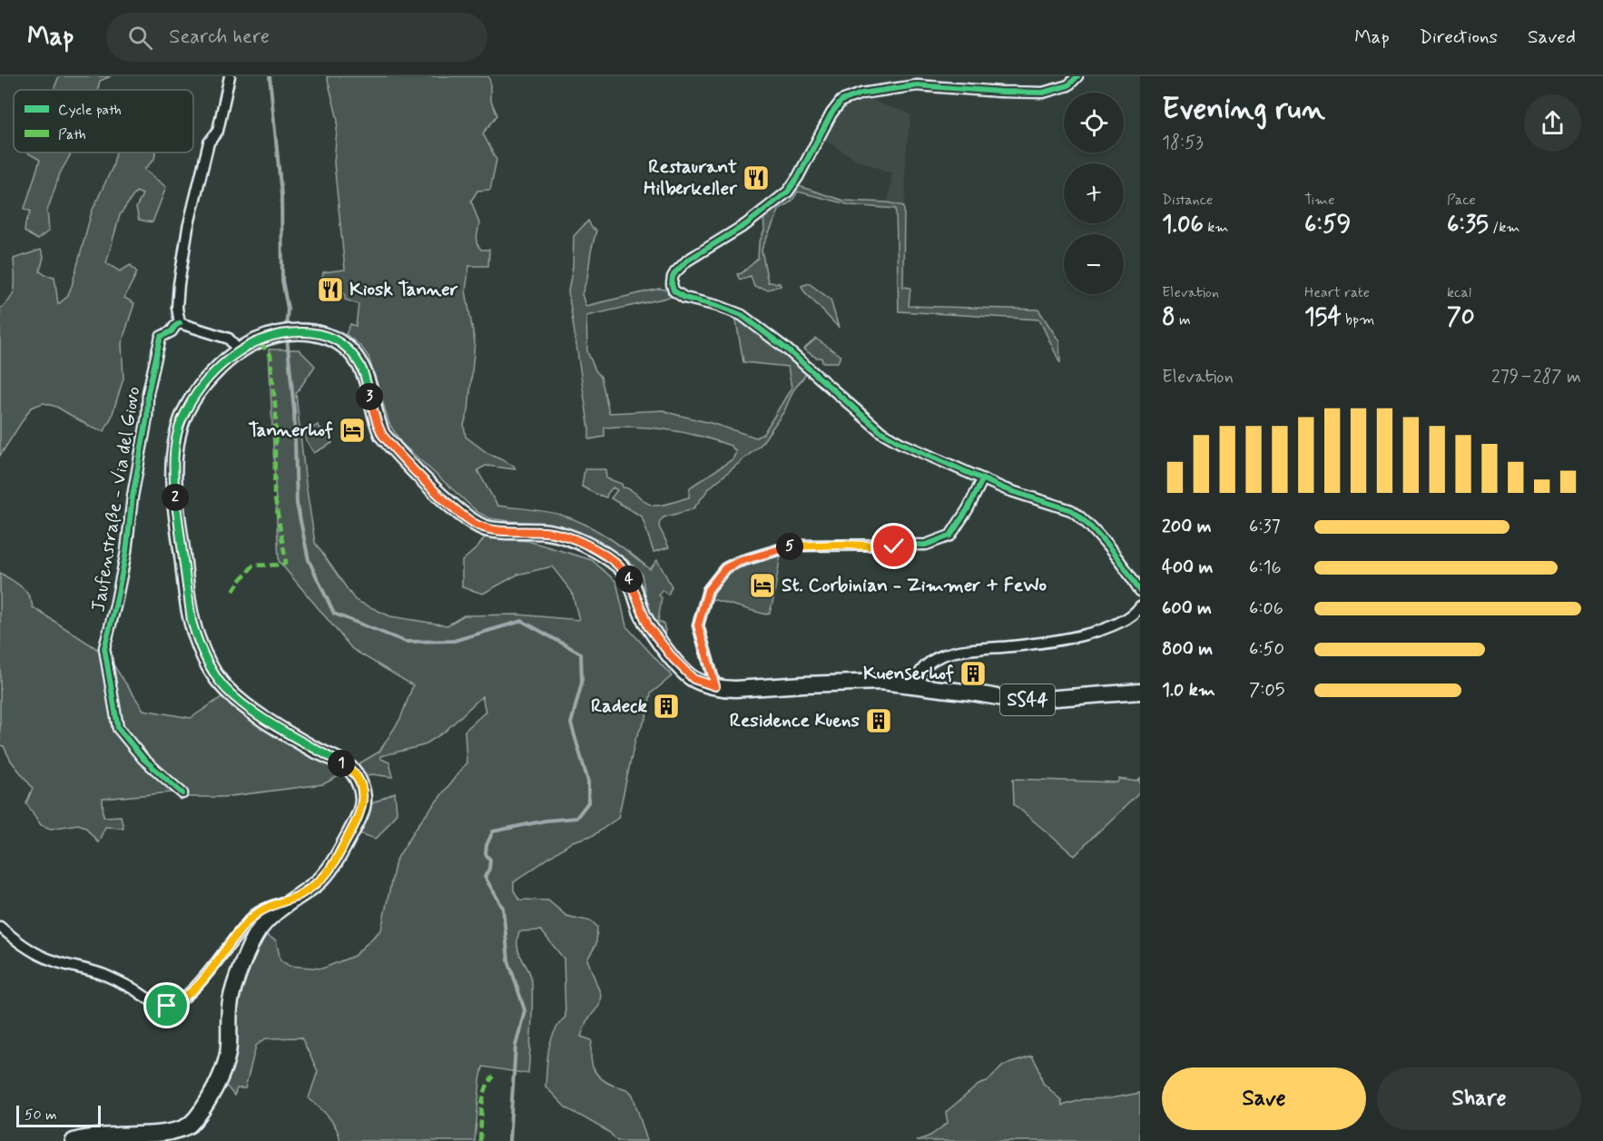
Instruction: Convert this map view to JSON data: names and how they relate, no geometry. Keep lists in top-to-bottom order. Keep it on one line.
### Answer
{"streets":{"main road":["SS44"],"street":["Jaufenstraße - Via del Giovo"]},"places":{"restaurant":["Restaurant Hilberkeller","Kiosk Tanner"],"hotel":["Tannerhof","St. Corbinian - Zimmer + FeWo"],"building":["Kuenserhof","Radeck","Residence Kuens"]},"legend":["Cycle path","Path"],"scale_bar":"50 m","page":{"header":"Map","search":"Search here","nav":["Map","Directions","Saved"],"heading":["Evening run","18:53"],"map_buttons":["+","−"],"stats":[["Distance","1.06 km"],["Time","6:59"],["Pace","6:35 /km"],["Elevation","8 m"],["Heart rate","154 bpm"],["kcal","70"]],"chart":["Elevation","279–287 m"],"pins":["3","2","5","4","1"],"list":[{"name":"200 m","note":"6:37"},{"name":"400 m","note":"6:16"},{"name":"600 m","note":"6:06"},{"name":"800 m","note":"6:50"},{"name":"1.0 km","note":"7:05"}],"buttons":["Save","Share"],"scale":"50 m"}}
